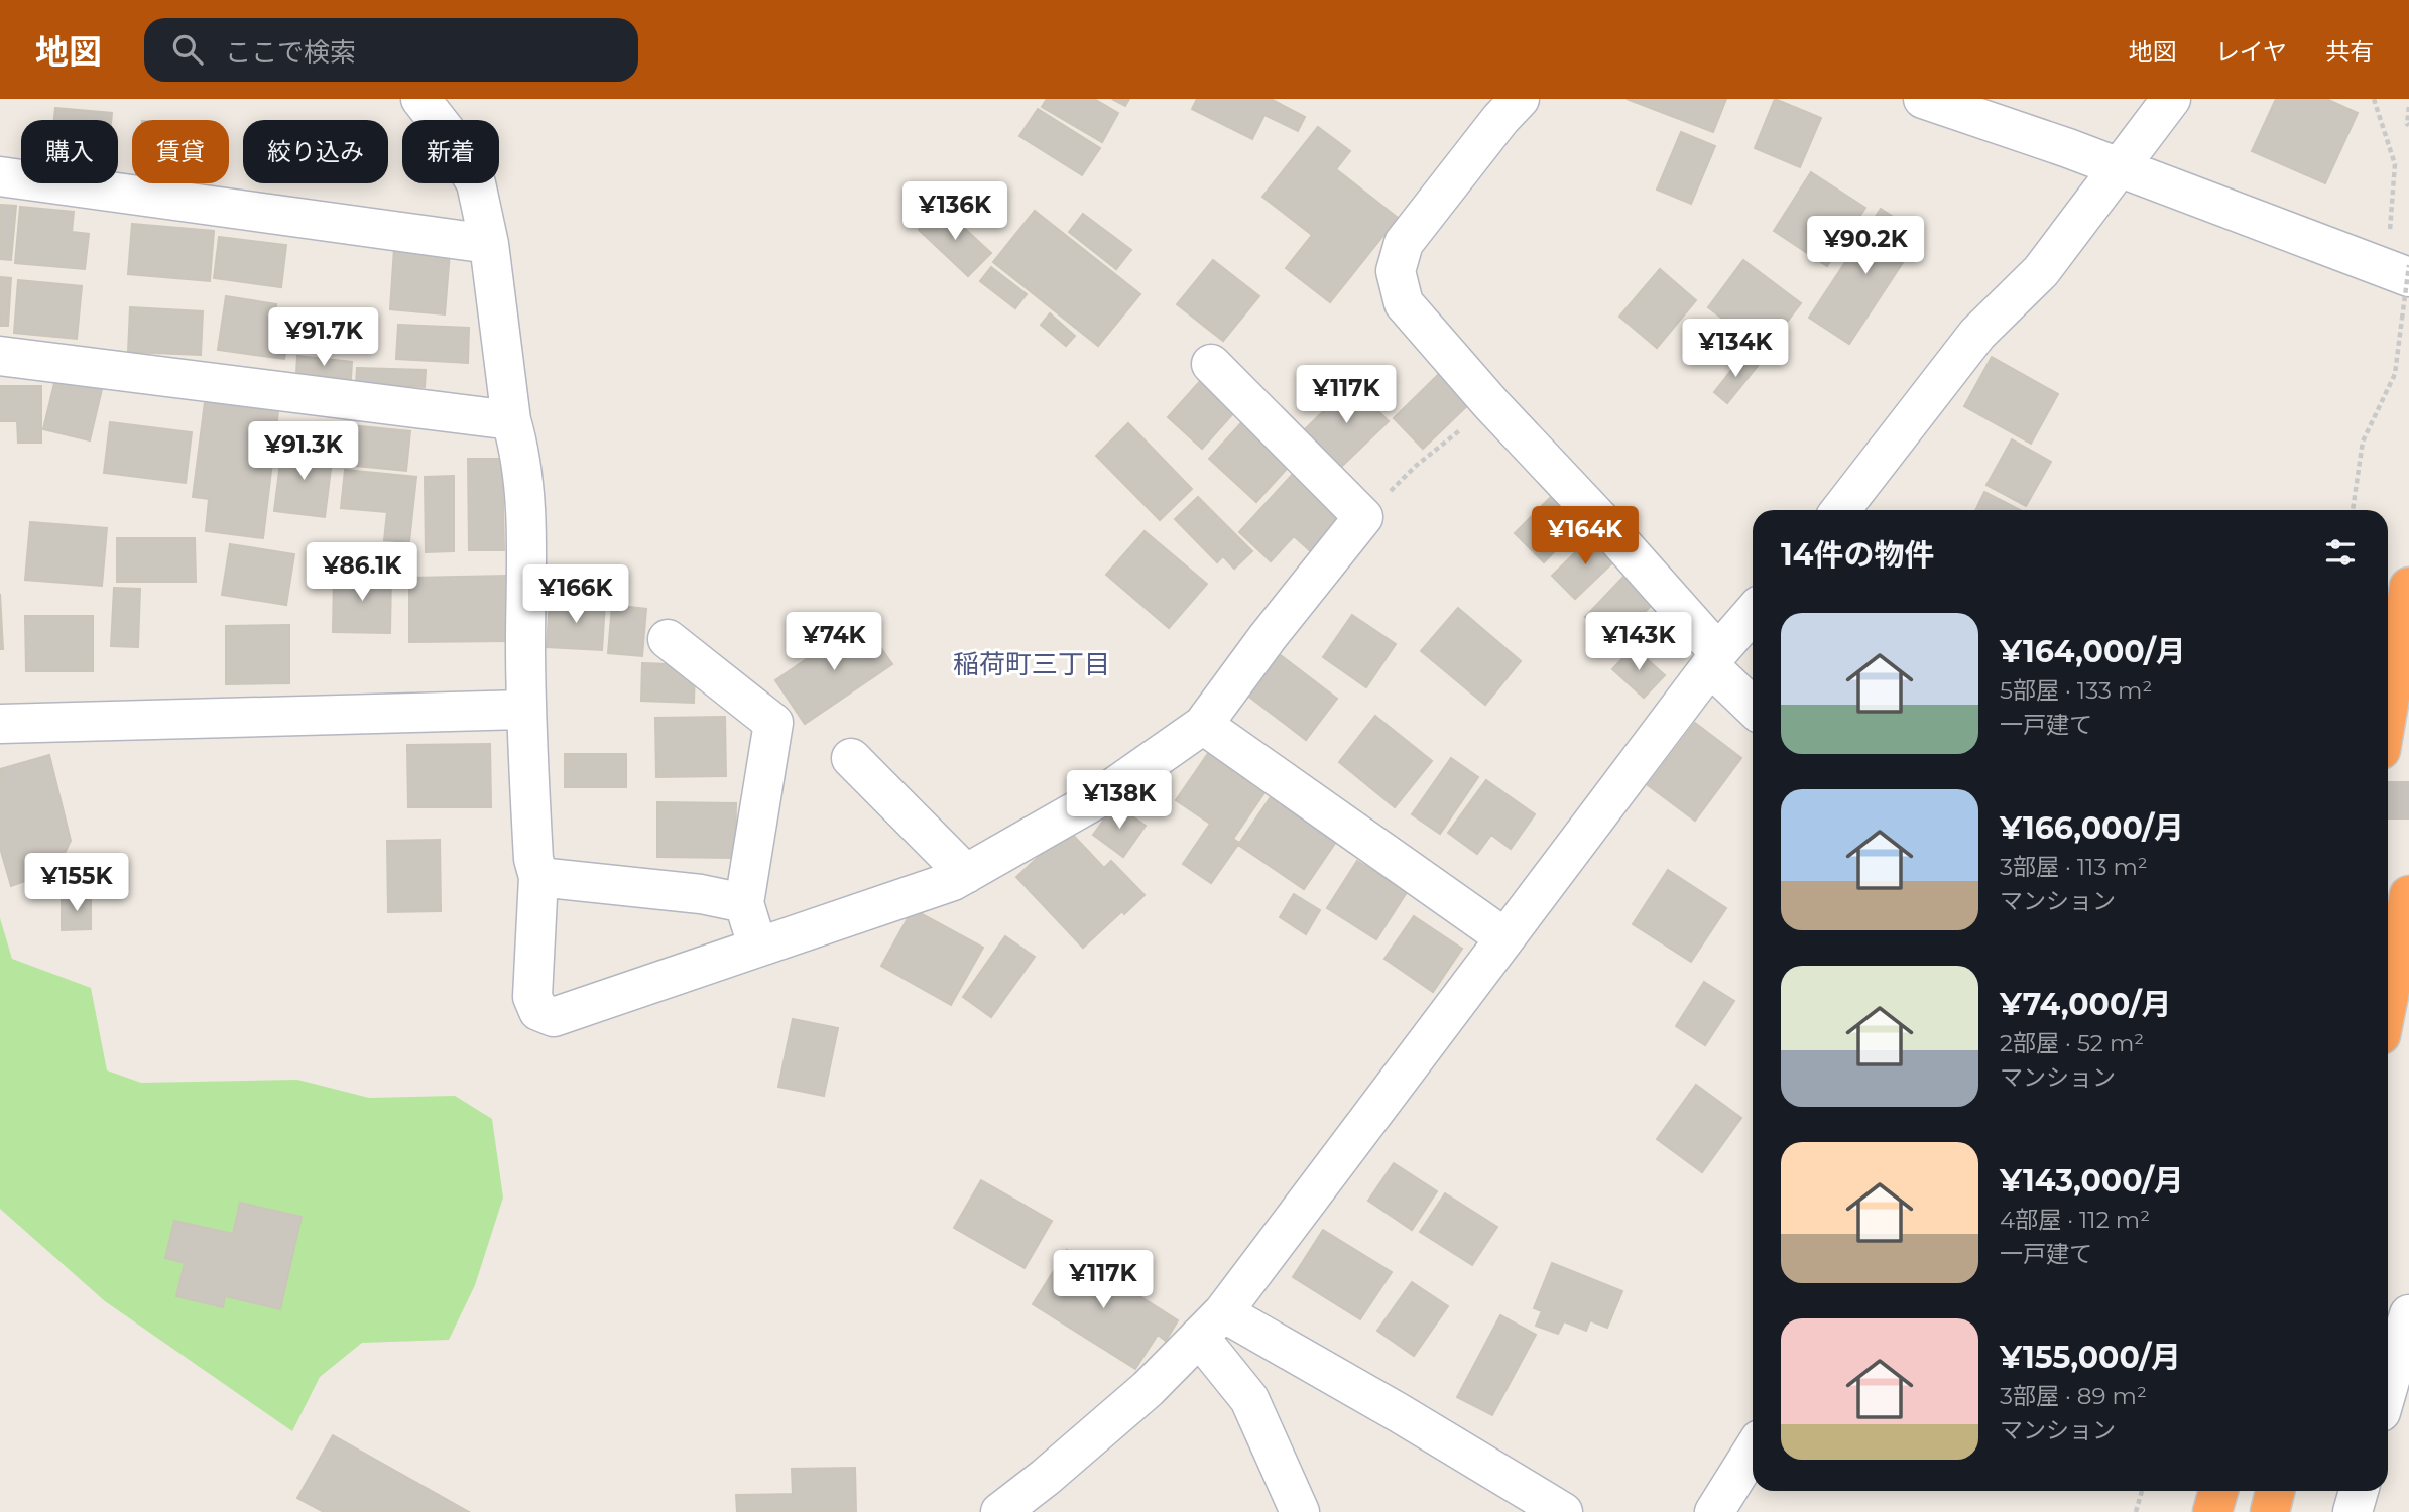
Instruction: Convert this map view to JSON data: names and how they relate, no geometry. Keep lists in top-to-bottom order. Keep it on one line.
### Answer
{"districts":["稲荷町三丁目"],"page":{"header":"地図","search":"ここで検索","nav":["地図","レイヤ","共有"],"chip":["購入","賃貸","絞り込み","新着"],"price":["¥136K","¥90.2K","¥91.7K","¥134K","¥117K","¥91.3K","¥164K","¥86.1K","¥166K","¥74K","¥143K","¥138K","¥155K","¥117K"],"heading":"14件の物件","list":[{"name":"¥164,000/月","note":"5部屋 · 133 m² · 一戸建て"},{"name":"¥166,000/月","note":"3部屋 · 113 m² · マンション"},{"name":"¥74,000/月","note":"2部屋 · 52 m² · マンション"},{"name":"¥143,000/月","note":"4部屋 · 112 m² · 一戸建て"},{"name":"¥155,000/月","note":"3部屋 · 89 m² · マンション"}]}}
